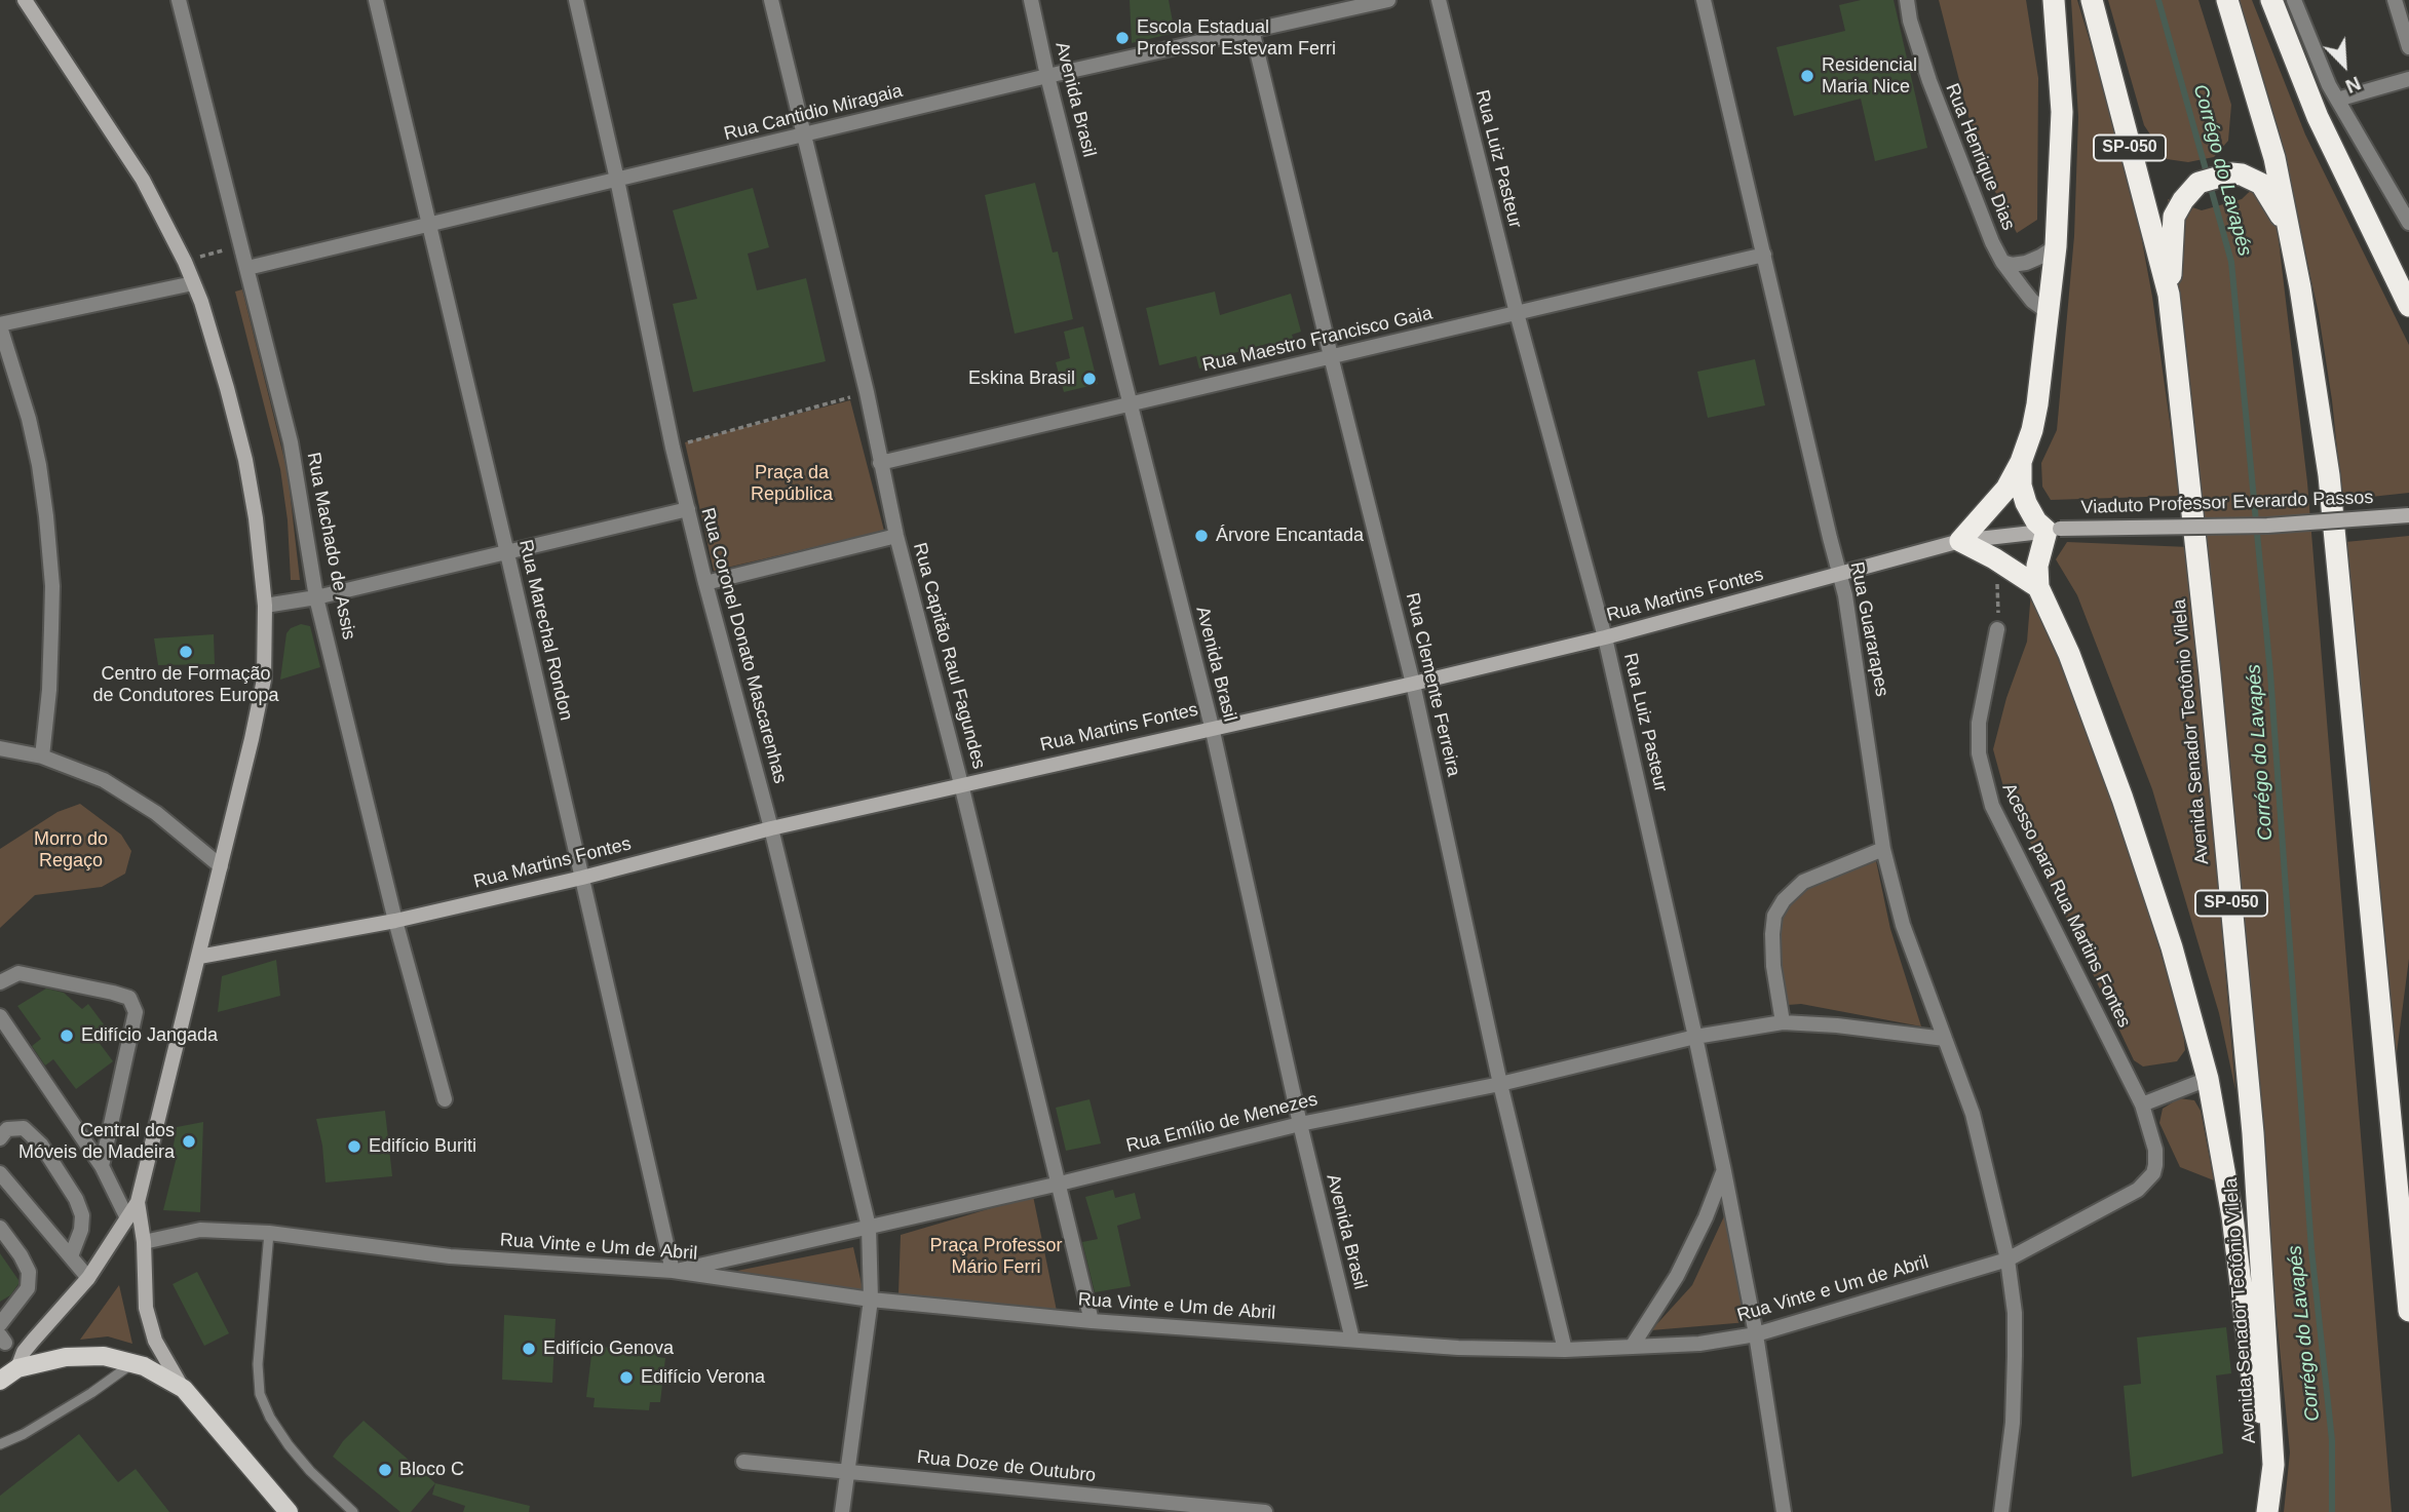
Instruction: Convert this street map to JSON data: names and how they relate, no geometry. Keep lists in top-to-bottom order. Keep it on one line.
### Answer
{"streets":{"highway":["SP-050","Avenida Senador Teotônio Vilela"],"street":["Avenida Brasil","Rua Cantidio Miragaia","Rua Henrique Dias","Rua Luiz Pasteur","Rua Maestro Francisco Gaia","Viaduto Professor Everardo Passos","Rua Machado de Assis","Rua Martins Fontes","Rua Guararapes","Rua Marechal Rondon","Rua Coronel Donato Mascarenhas","Rua Capitão Raul Fagundes","Rua Clemente Ferreira","Acesso para Rua Martins Fontes","Rua Emílio de Menezes","Rua Vinte e Um de Abril","Rua Doze de Outubro"]},"crossings":[["Avenida Brasil","Rua Cantidio Miragaia"],["Avenida Brasil","Rua Maestro Francisco Gaia"],["Avenida Brasil","Rua Martins Fontes"],["Avenida Brasil","Rua Emílio de Menezes"],["Avenida Brasil","Rua Vinte e Um de Abril"],["Rua Cantidio Miragaia","Rua Machado de Assis"],["Rua Cantidio Miragaia","Rua Marechal Rondon"],["Rua Cantidio Miragaia","Rua Coronel Donato Mascarenhas"],["Rua Cantidio Miragaia","Rua Capitão Raul Fagundes"],["Rua Cantidio Miragaia","Rua Clemente Ferreira"],["Rua Luiz Pasteur","Rua Maestro Francisco Gaia"],["Rua Luiz Pasteur","Rua Martins Fontes"],["Rua Luiz Pasteur","Rua Emílio de Menezes"],["Rua Luiz Pasteur","Rua Vinte e Um de Abril"],["Rua Maestro Francisco Gaia","Rua Guararapes"],["Rua Maestro Francisco Gaia","Rua Capitão Raul Fagundes"],["Rua Maestro Francisco Gaia","Rua Clemente Ferreira"],["Viaduto Professor Everardo Passos","Rua Martins Fontes"],["Rua Machado de Assis","Rua Martins Fontes"],["Rua Martins Fontes","Rua Guararapes"],["Rua Martins Fontes","Rua Marechal Rondon"],["Rua Martins Fontes","Rua Coronel Donato Mascarenhas"],["Rua Martins Fontes","Rua Capitão Raul Fagundes"],["Rua Martins Fontes","Rua Clemente Ferreira"],["Rua Guararapes","Rua Emílio de Menezes"],["Rua Guararapes","Rua Vinte e Um de Abril"],["Rua Marechal Rondon","Rua Emílio de Menezes"],["Rua Marechal Rondon","Rua Vinte e Um de Abril"],["Rua Coronel Donato Mascarenhas","Rua Emílio de Menezes"],["Rua Coronel Donato Mascarenhas","Rua Vinte e Um de Abril"],["Rua Coronel Donato Mascarenhas","Rua Doze de Outubro"],["Rua Capitão Raul Fagundes","Rua Emílio de Menezes"],["Rua Capitão Raul Fagundes","Rua Vinte e Um de Abril"],["Rua Clemente Ferreira","Rua Emílio de Menezes"],["Rua Clemente Ferreira","Rua Vinte e Um de Abril"],["Acesso para Rua Martins Fontes","Rua Vinte e Um de Abril"],["Rua Emílio de Menezes","Rua Vinte e Um de Abril"]],"water":["Corrégo do Lavapés"],"parks":["Praça da República","Morro do Regaço","Praça Professor Mário Ferri"],"places":["Escola Estadual Professor Estevam Ferri","Residencial Maria Nice","Eskina Brasil","Árvore Encantada","Centro de Formação de Condutores Europa","Edifício Jangada","Central dos Móveis de Madeira","Edifício Buriti","Edifício Genova","Edifício Verona","Bloco C"],"north":"bottom right"}
